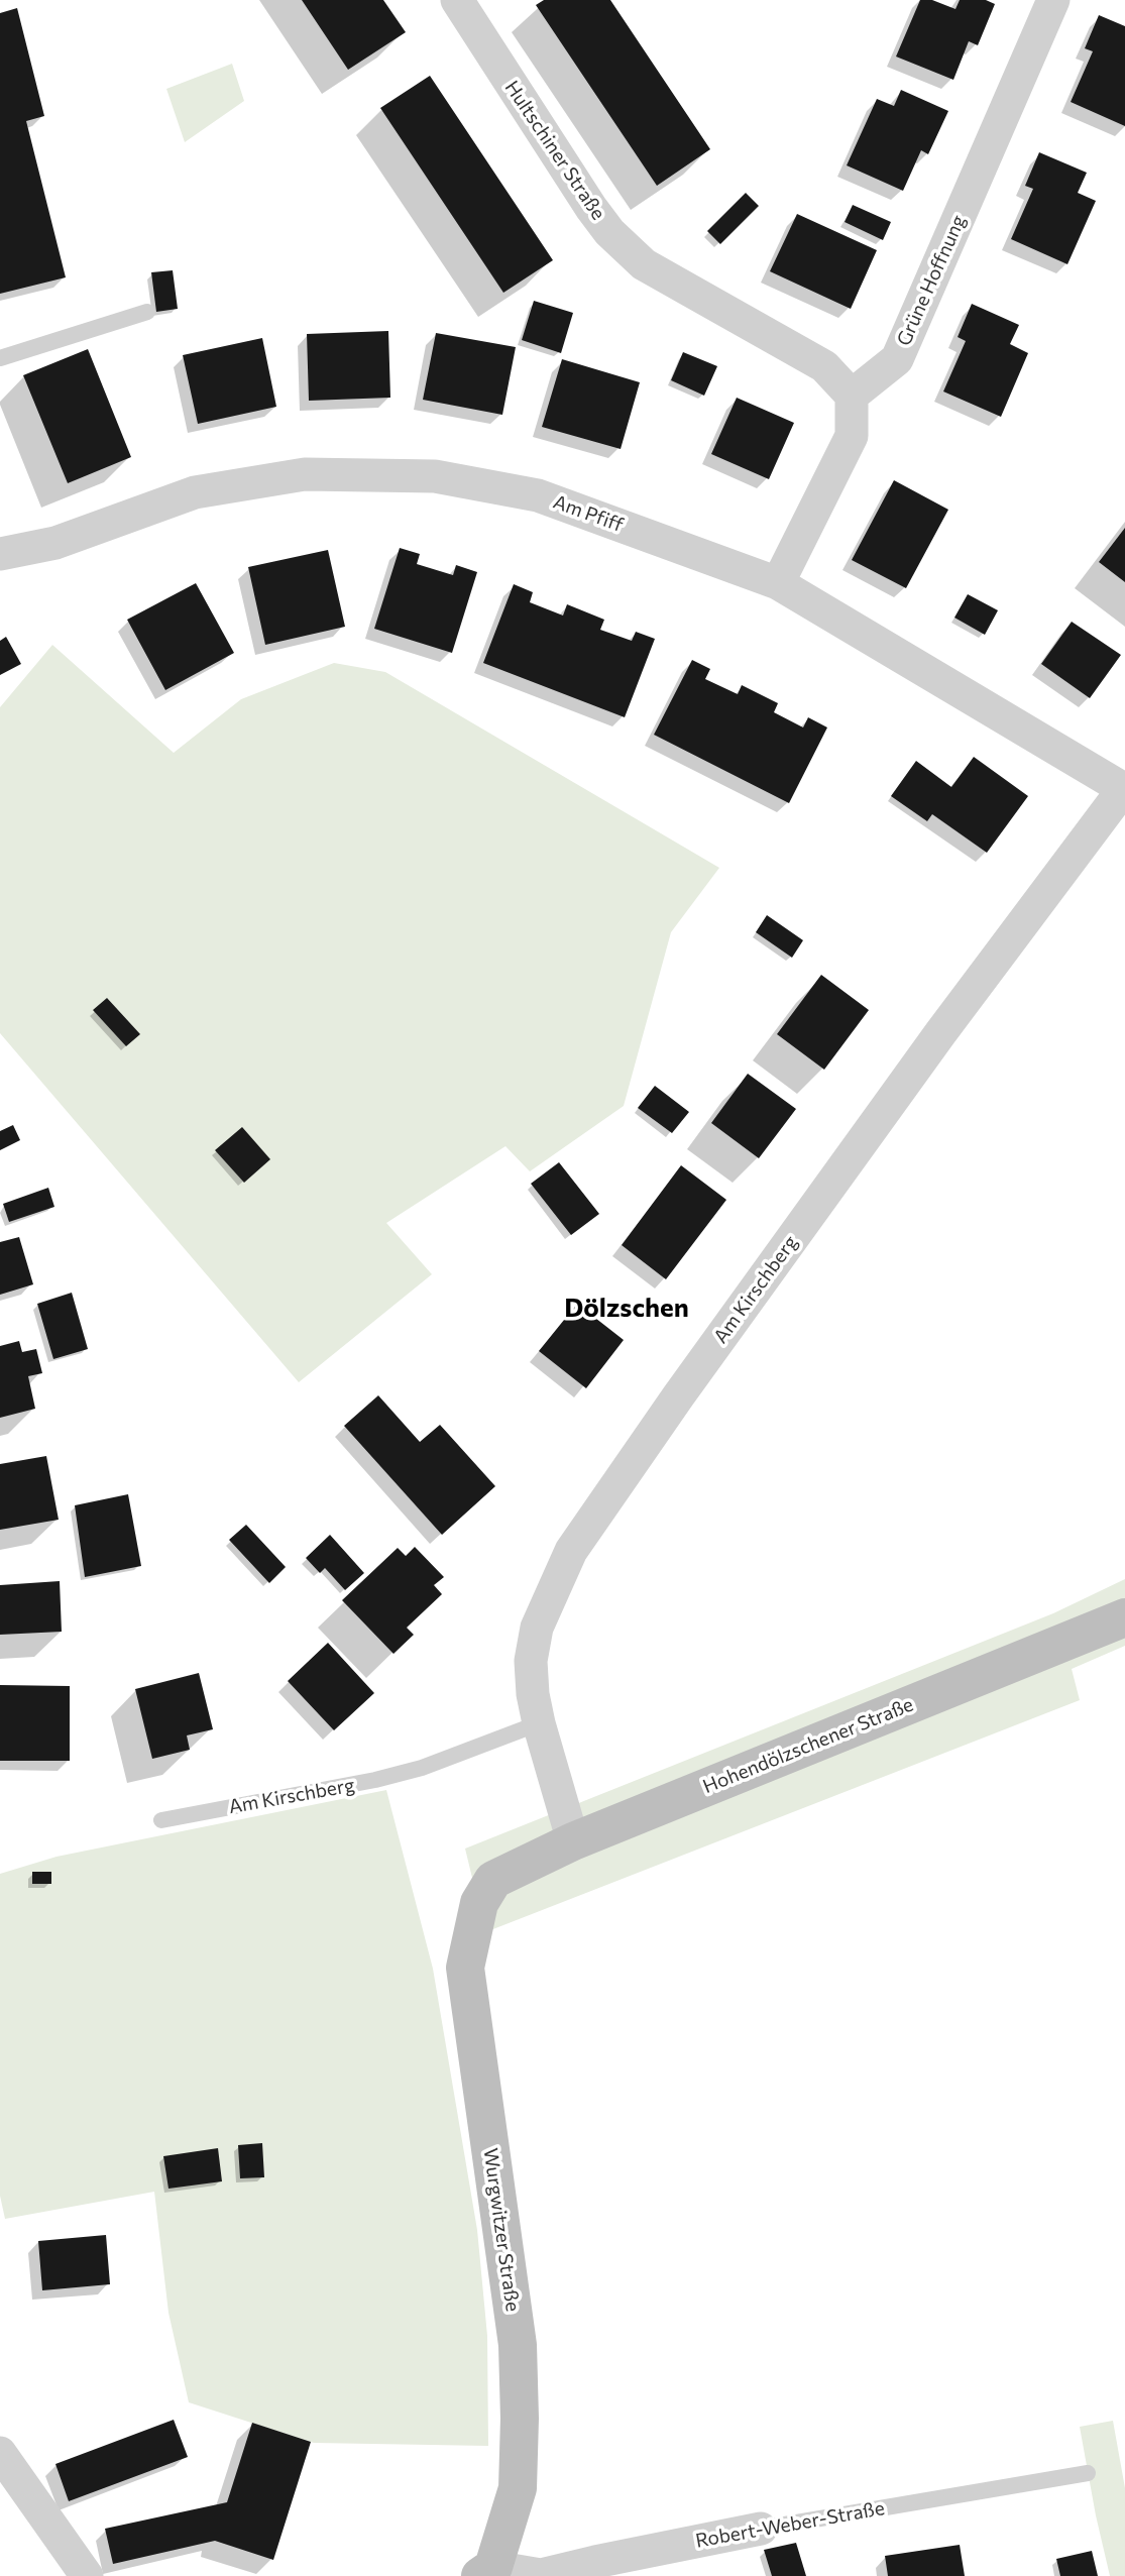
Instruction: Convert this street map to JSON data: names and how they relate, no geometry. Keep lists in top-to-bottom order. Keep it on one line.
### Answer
{"streets":{"street":["Hultschiner Straße","Grüne Hoffnung","Am Pfiff","Am Kirschberg","Hohendölzschener Straße","Wurgwitzer Straße","Robert-Weber-Straße"]},"crossings":[["Hultschiner Straße","Grüne Hoffnung"],["Am Pfiff","Am Kirschberg"],["Am Kirschberg","Hohendölzschener Straße"],["Hohendölzschener Straße","Wurgwitzer Straße"],["Wurgwitzer Straße","Robert-Weber-Straße"]],"districts":["Dölzschen"]}
